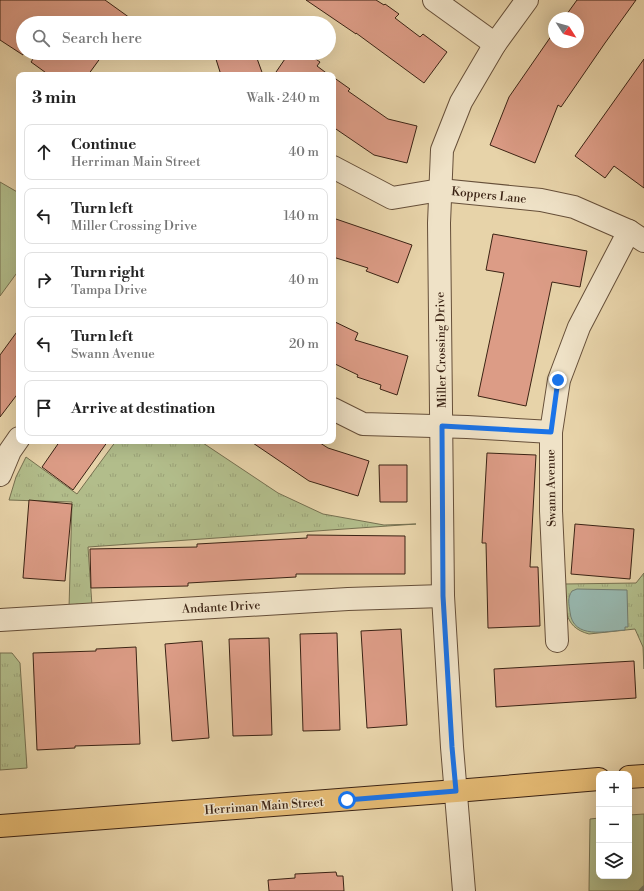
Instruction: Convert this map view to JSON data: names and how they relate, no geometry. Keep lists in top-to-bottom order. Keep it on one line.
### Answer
{"streets":{"main road":["Herriman Main Street"],"street":["Koppers Lane","Miller Crossing Drive","Swann Avenue","Andante Drive"]},"crossings":[["Koppers Lane","Miller Crossing Drive"],["Koppers Lane","Swann Avenue"],["Miller Crossing Drive","Andante Drive"],["Miller Crossing Drive","Herriman Main Street"]],"north":"bottom right","page":{"search":"Search here","heading":["3 min","Walk · 240 m"],"list":[["Continue","Herriman Main Street","40 m"],["Turn left","Miller Crossing Drive","140 m"],["Turn right","Tampa Drive","40 m"],["Turn left","Swann Avenue","20 m"],"Arrive at destination"],"map_buttons":["+","−"]}}
